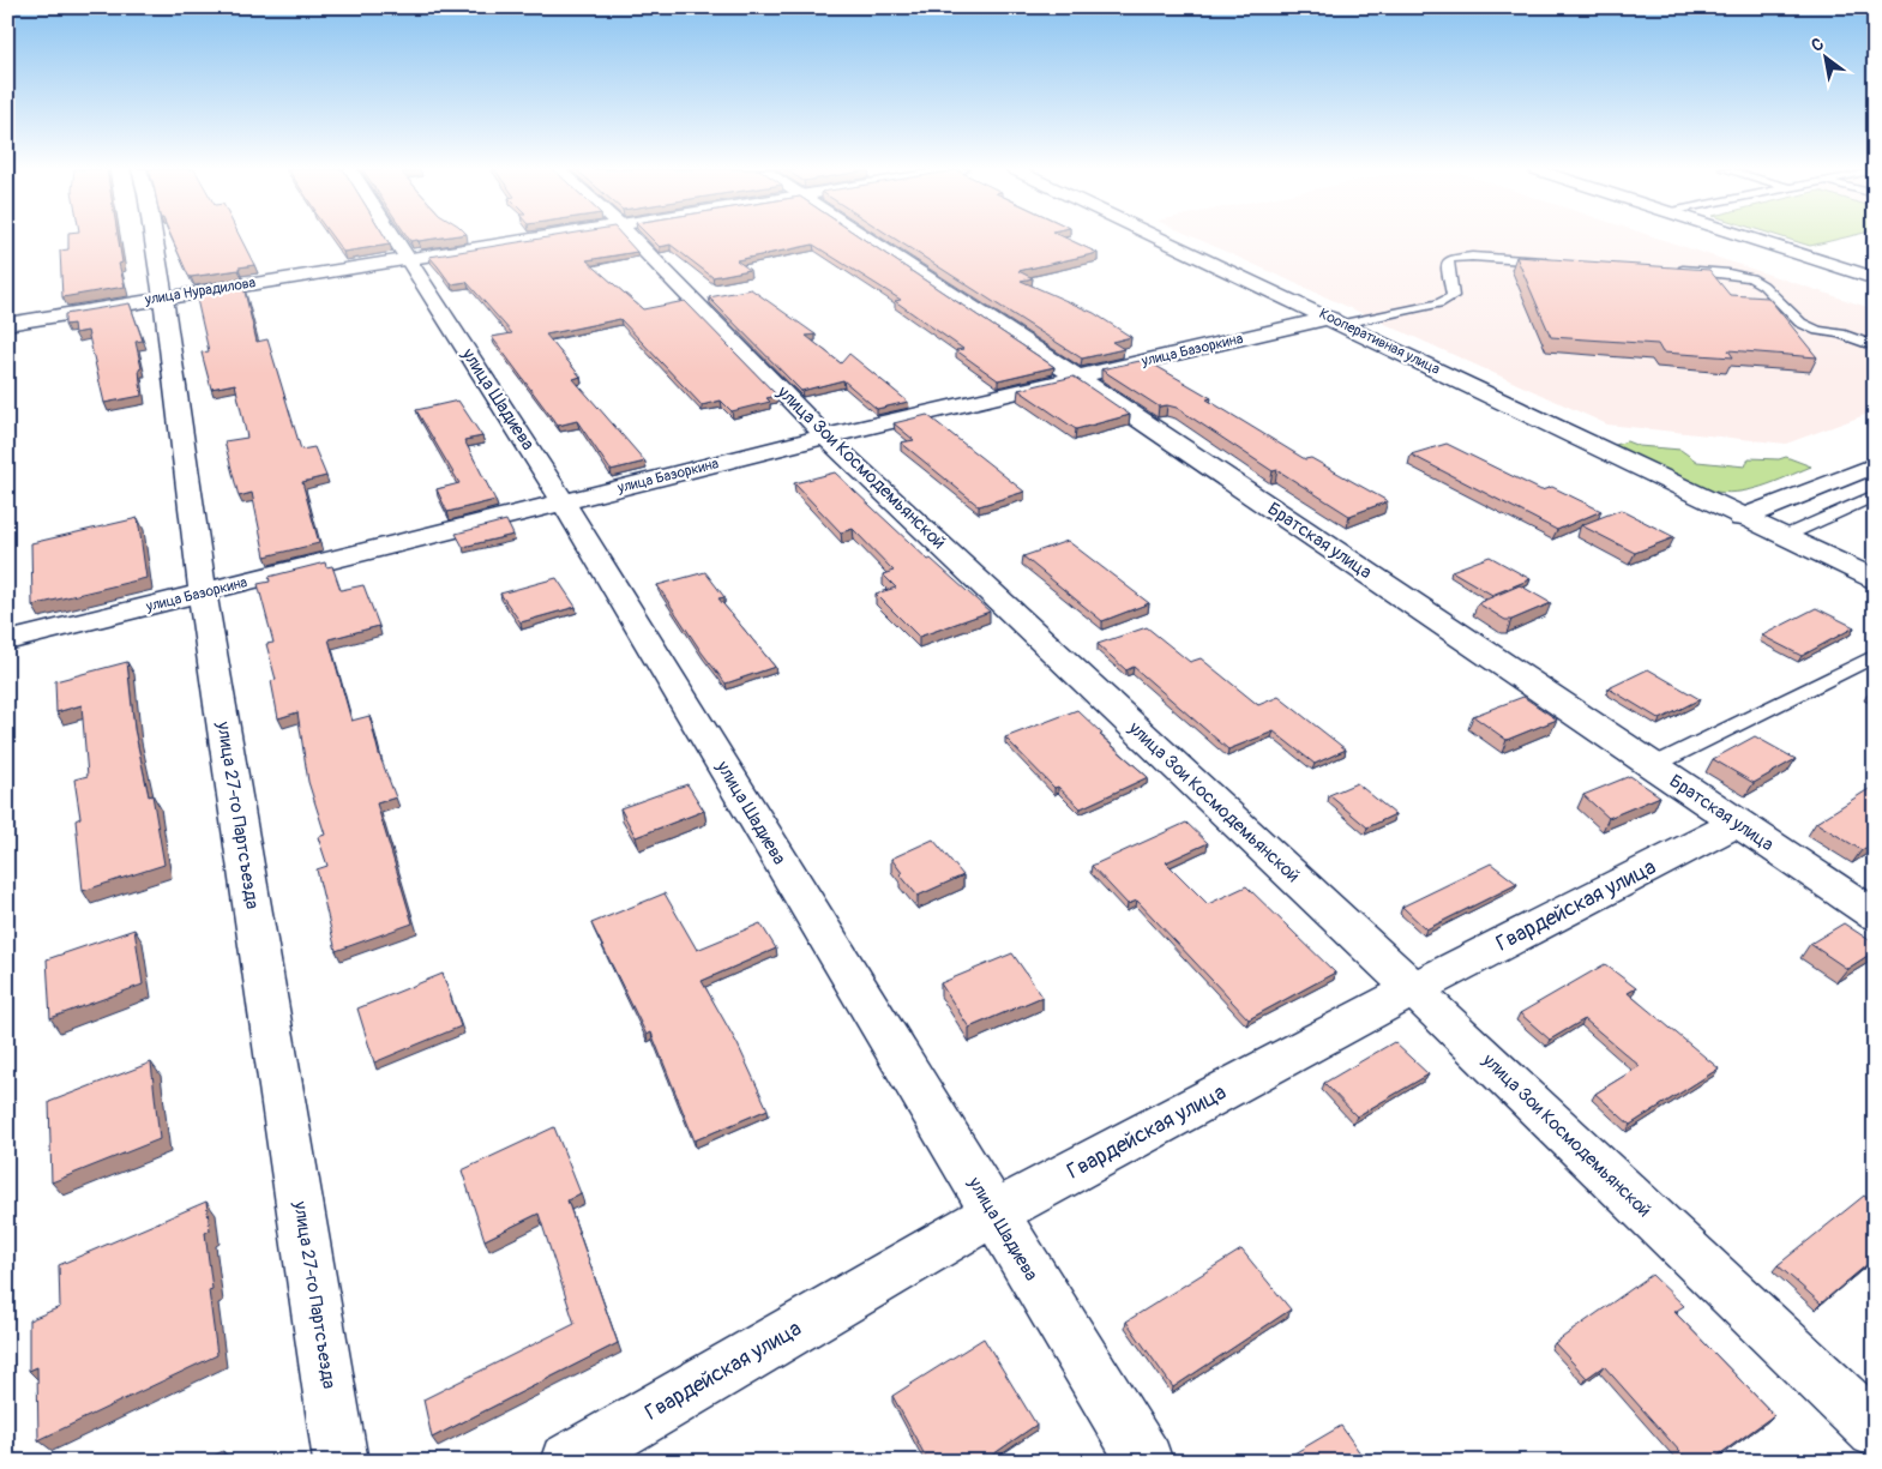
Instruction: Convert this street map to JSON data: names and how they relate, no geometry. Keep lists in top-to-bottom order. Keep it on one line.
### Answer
{"streets":{"street":["улица Нурадилова","Кооперативная улица","улица Базоркина","улица Шадиева","улица Зои Космодемьянской","Братская улица","улица 27-го Партсъезда","Гвардейская улица"]},"crossings":[["улица Нурадилова","улица Шадиева"],["улица Нурадилова","улица 27-го Партсъезда"],["Кооперативная улица","улица Базоркина"],["улица Базоркина","улица Шадиева"],["улица Базоркина","улица Зои Космодемьянской"],["улица Базоркина","Братская улица"],["улица Базоркина","улица 27-го Партсъезда"],["улица Шадиева","Гвардейская улица"],["улица Зои Космодемьянской","Гвардейская улица"],["Братская улица","Гвардейская улица"]],"north":"top left"}
